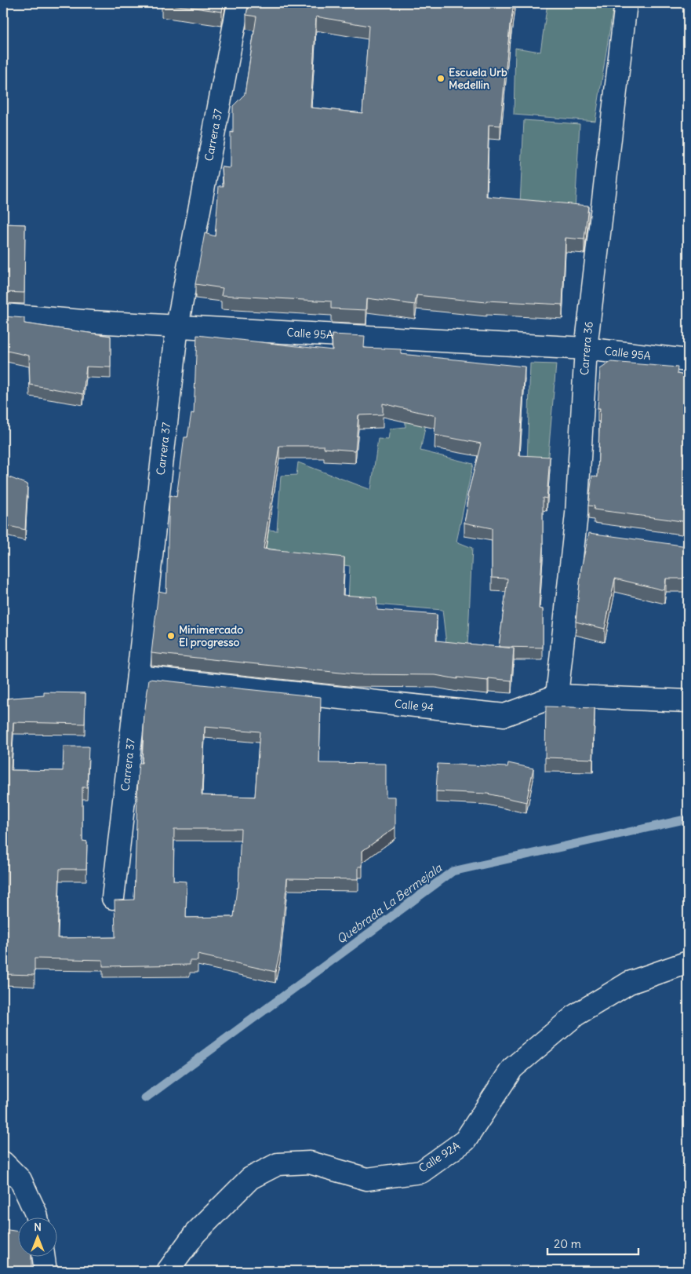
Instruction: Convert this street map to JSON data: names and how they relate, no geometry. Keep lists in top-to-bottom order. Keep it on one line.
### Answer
{"streets":{"street":["Carrera 37","Calle 95A","Carrera 36","Calle 94","Calle 92A"]},"crossings":[["Carrera 37","Calle 95A"],["Carrera 37","Calle 94"],["Calle 95A","Carrera 36"],["Carrera 36","Calle 94"]],"water":["Quebrada La Bermejala"],"places":["Escuela Urb Medellin","Minimercado El progresso"],"scale_bar":"20 m","north":"top"}
